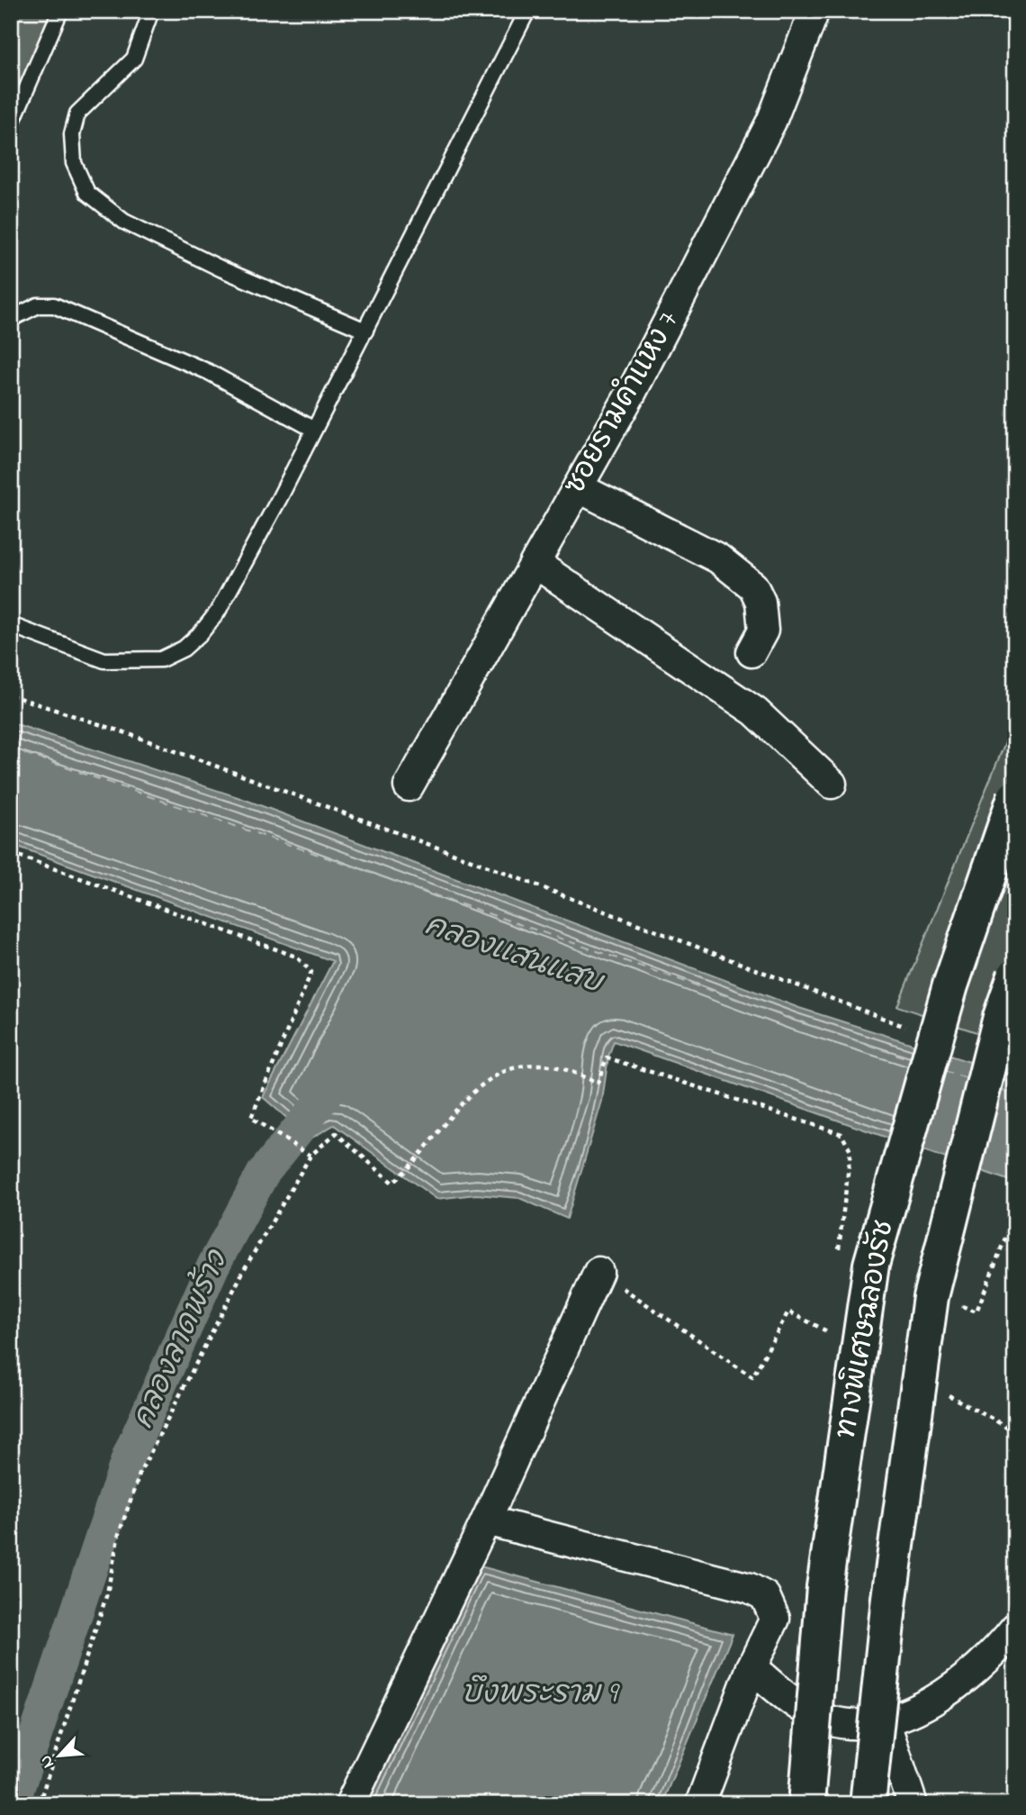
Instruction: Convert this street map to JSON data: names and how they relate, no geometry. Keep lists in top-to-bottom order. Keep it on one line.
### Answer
{"streets":{"highway":["ทางพิเศษฉลองรัช"],"street":["ซอยรามคำแหง 7"]},"water":["คลองแสนแสบ","คลองลาดพร้าว","บึงพระราม 9"],"north":"bottom left"}
